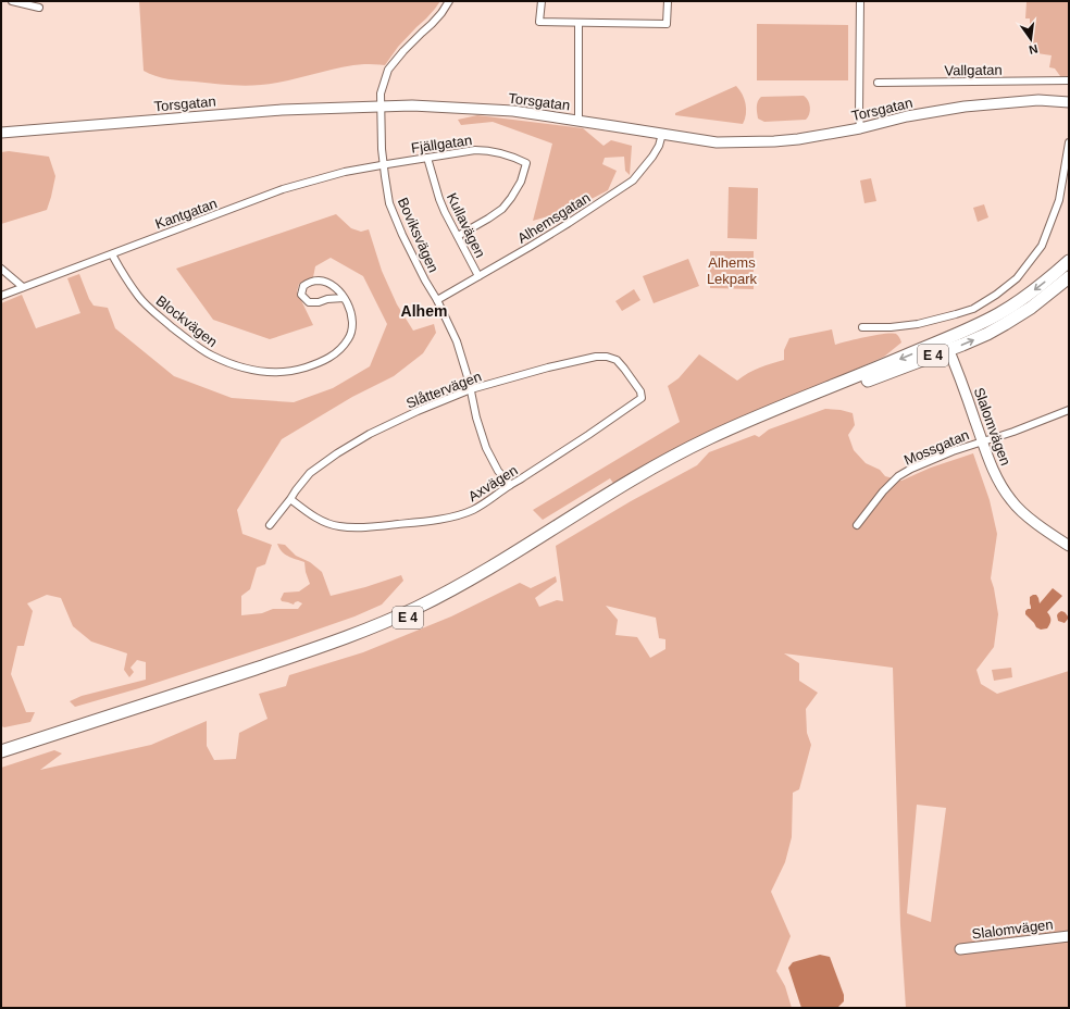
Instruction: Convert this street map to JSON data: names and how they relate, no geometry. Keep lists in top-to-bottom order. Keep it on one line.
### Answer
{"streets":{"highway":["E 4"],"main road":["Torsgatan","Slalomvägen"],"street":["Vallgatan","Fjällgatan","Kantgatan","Alhemsgatan","Kullavägen","Boviksvägen","Blockvägen","Slåttervägen","Mossgatan","Axvägen"]},"crossings":[["Torsgatan","Alhemsgatan"],["Torsgatan","Boviksvägen"],["Fjällgatan","Kantgatan"],["Fjällgatan","Kullavägen"],["Fjällgatan","Boviksvägen"],["Kantgatan","Boviksvägen"],["Kantgatan","Blockvägen"],["Alhemsgatan","Kullavägen"],["Alhemsgatan","Boviksvägen"],["Boviksvägen","Slåttervägen"],["Boviksvägen","Axvägen"],["E 4","Slalomvägen"],["Slåttervägen","Axvägen"],["Slalomvägen","Mossgatan"]],"districts":["Alhem"],"parks":["Alhems Lekpark"],"north":"bottom"}
